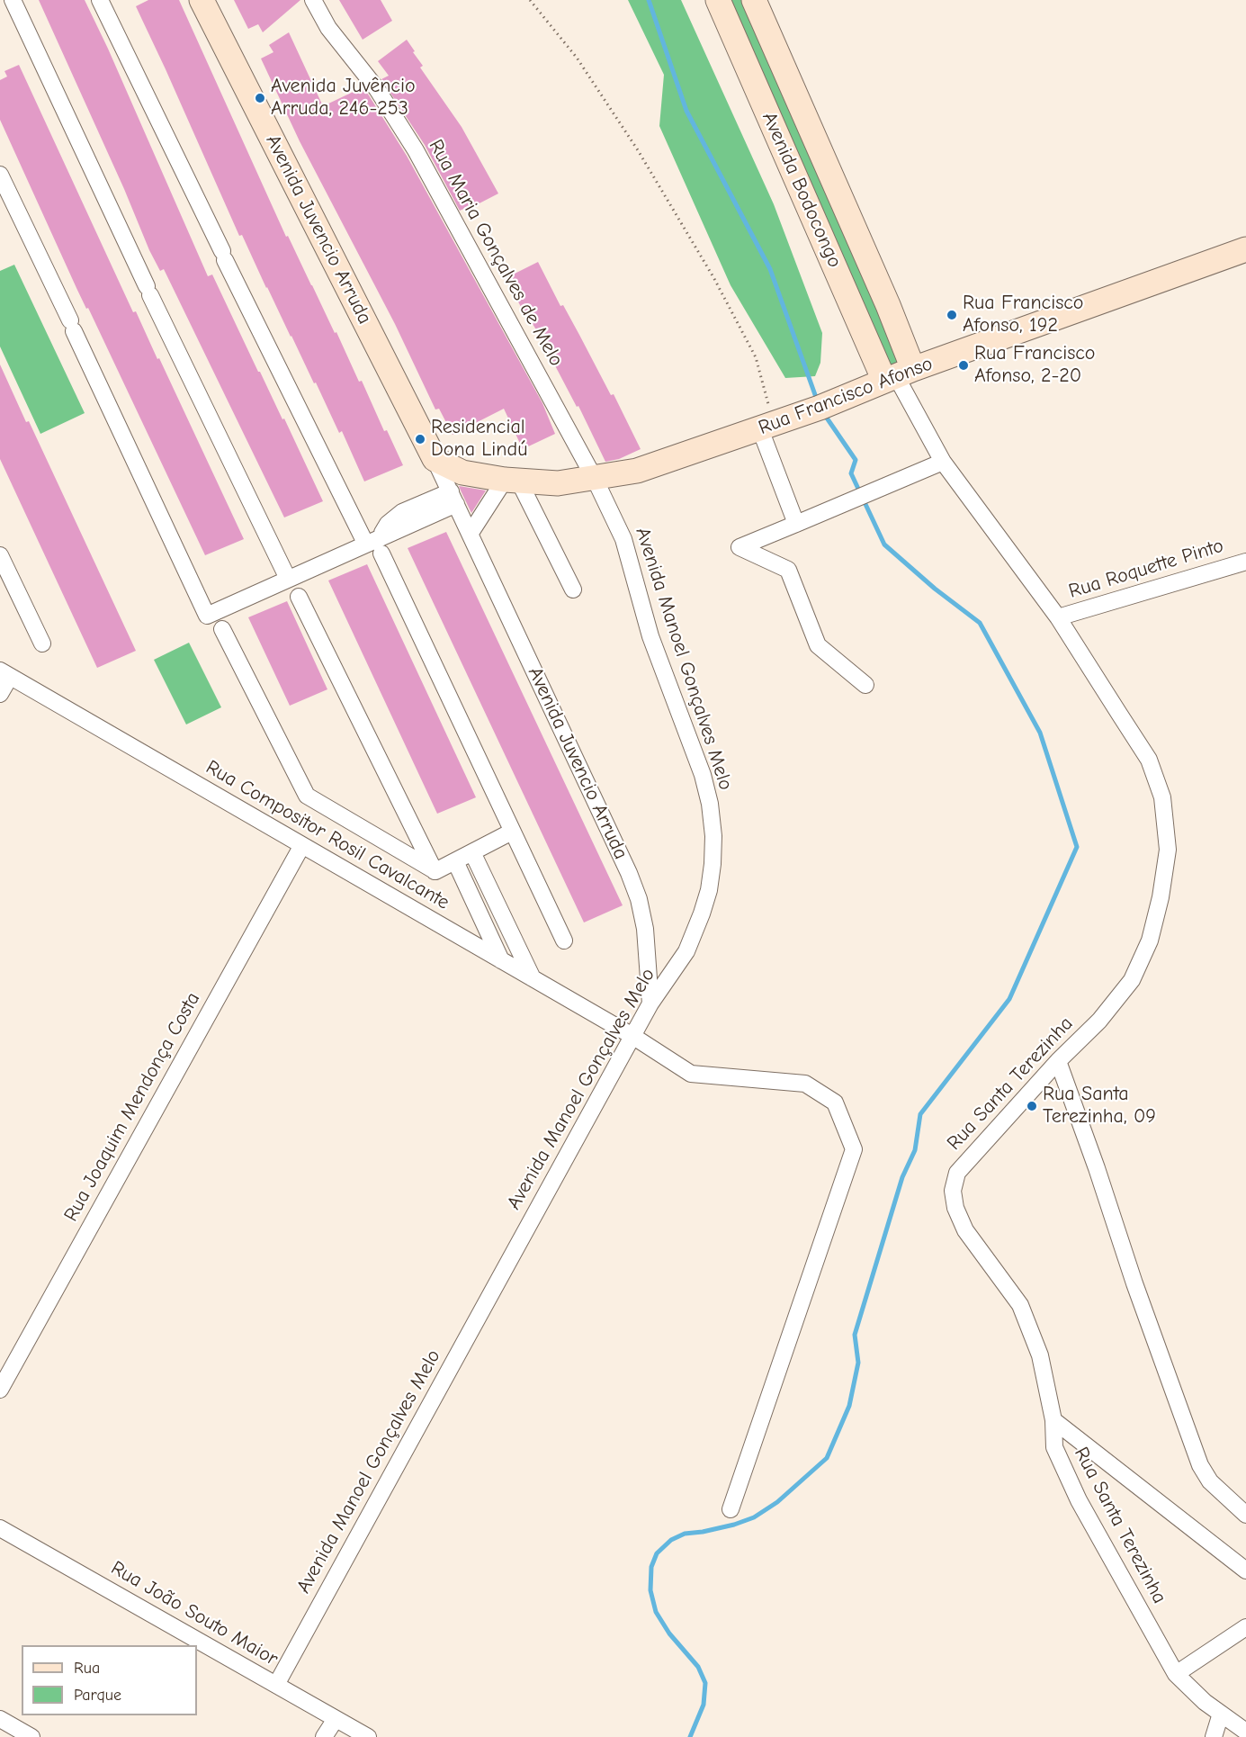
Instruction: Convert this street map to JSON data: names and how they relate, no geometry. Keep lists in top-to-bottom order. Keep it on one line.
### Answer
{"streets":{"street":["Avenida Bodocongo","Avenida Juvencio Arruda","Rua Maria Gonçalves de Melo","Rua Francisco Afonso","Rua Roquette Pinto","Avenida Manoel Gonçalves Melo","Rua Compositor Rosil Cavalcante","Rua Santa Terezinha","Rua Joaquim Mendonça Costa","Rua João Souto Maior"]},"crossings":[["Avenida Bodocongo","Rua Francisco Afonso"],["Avenida Bodocongo","Rua Roquette Pinto"],["Avenida Bodocongo","Rua Santa Terezinha"],["Avenida Juvencio Arruda","Rua Francisco Afonso"],["Avenida Juvencio Arruda","Avenida Manoel Gonçalves Melo"],["Rua Maria Gonçalves de Melo","Rua Francisco Afonso"],["Rua Maria Gonçalves de Melo","Avenida Manoel Gonçalves Melo"],["Rua Francisco Afonso","Avenida Manoel Gonçalves Melo"],["Rua Roquette Pinto","Rua Santa Terezinha"],["Avenida Manoel Gonçalves Melo","Rua Compositor Rosil Cavalcante"],["Avenida Manoel Gonçalves Melo","Rua João Souto Maior"],["Rua Compositor Rosil Cavalcante","Rua Joaquim Mendonça Costa"]],"places":["Avenida Juvêncio Arruda, 246-253","Rua Francisco Afonso, 192","Rua Francisco Afonso, 2-20","Residencial Dona Lindú","Rua Santa Terezinha, 09"],"legend":["Rua","Parque"]}
